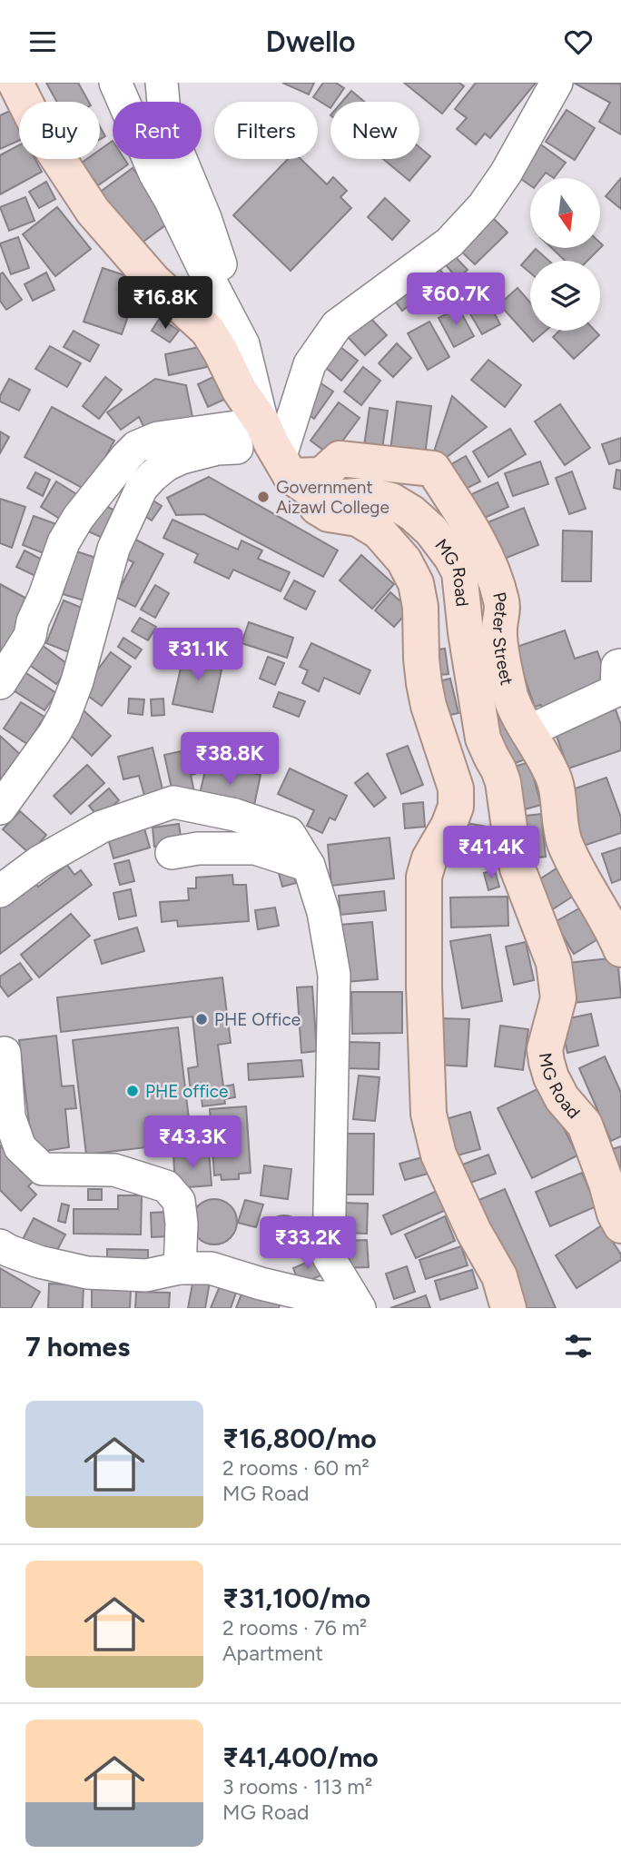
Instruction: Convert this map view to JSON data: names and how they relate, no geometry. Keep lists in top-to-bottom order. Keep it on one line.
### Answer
{"streets":{"main road":["MG Road","Peter Street"]},"crossings":[["MG Road","Peter Street"]],"places":["Government Aizawl College","PHE Office","PHE office"],"north":"bottom","page":{"header":"Dwello","chip":["Buy","Rent","Filters","New"],"price":["₹60.7K","₹16.8K","₹31.1K","₹38.8K","₹41.4K","₹43.3K","₹33.2K"],"heading":"7 homes","list":[{"name":"₹16,800/mo","note":"2 rooms · 60 m² · MG Road"},{"name":"₹31,100/mo","note":"2 rooms · 76 m² · Apartment"},{"name":"₹41,400/mo","note":"3 rooms · 113 m² · MG Road"}]}}
